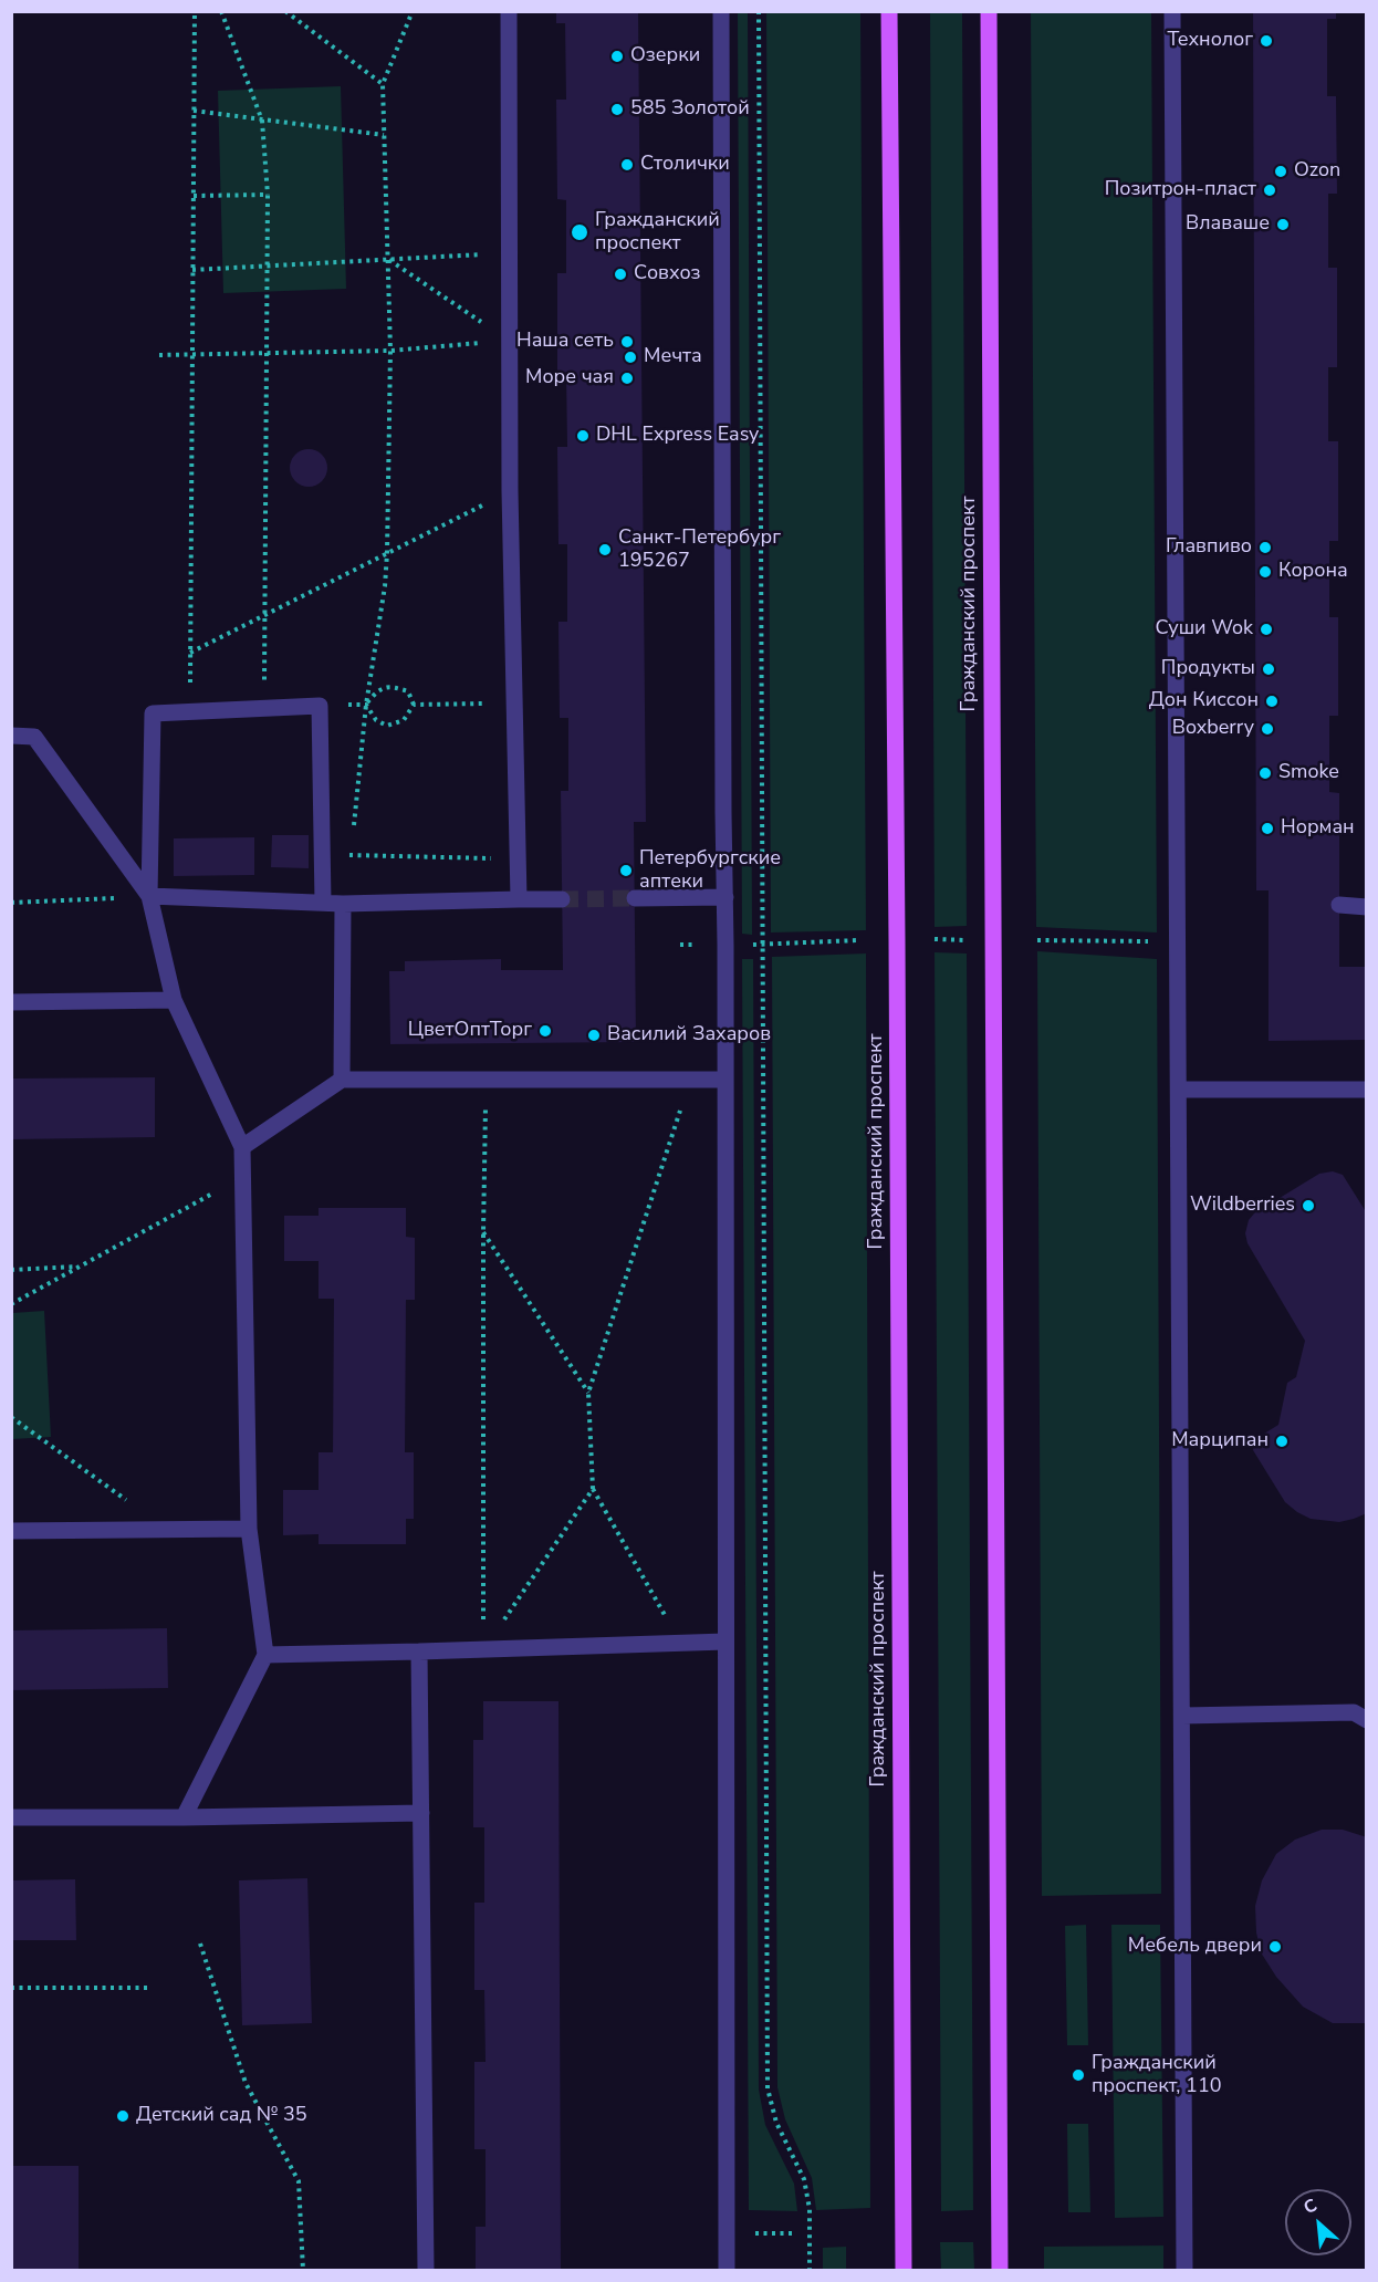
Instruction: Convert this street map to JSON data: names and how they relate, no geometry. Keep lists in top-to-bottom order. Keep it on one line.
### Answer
{"streets":{"main road":["Гражданский проспект"]},"places":["Технолог","Озерки","585 Золотой","Столички","Ozon","Позитрон-пласт","Влаваше","Гражданский проспект","Совхоз","Наша сеть","Мечта","Море чая","DHL Express Easy","Главпиво","Санкт-Петербург 195267","Корона","Суши Wok","Продукты","Дон Киссон","Boxberry","Smoke","Норман","Петербургские аптеки","ЦветОптТорг","Василий Захаров","Wildberries","Марципан","Мебель двери","Гражданский проспект, 110","Детский сад № 35"],"north":"top left"}
